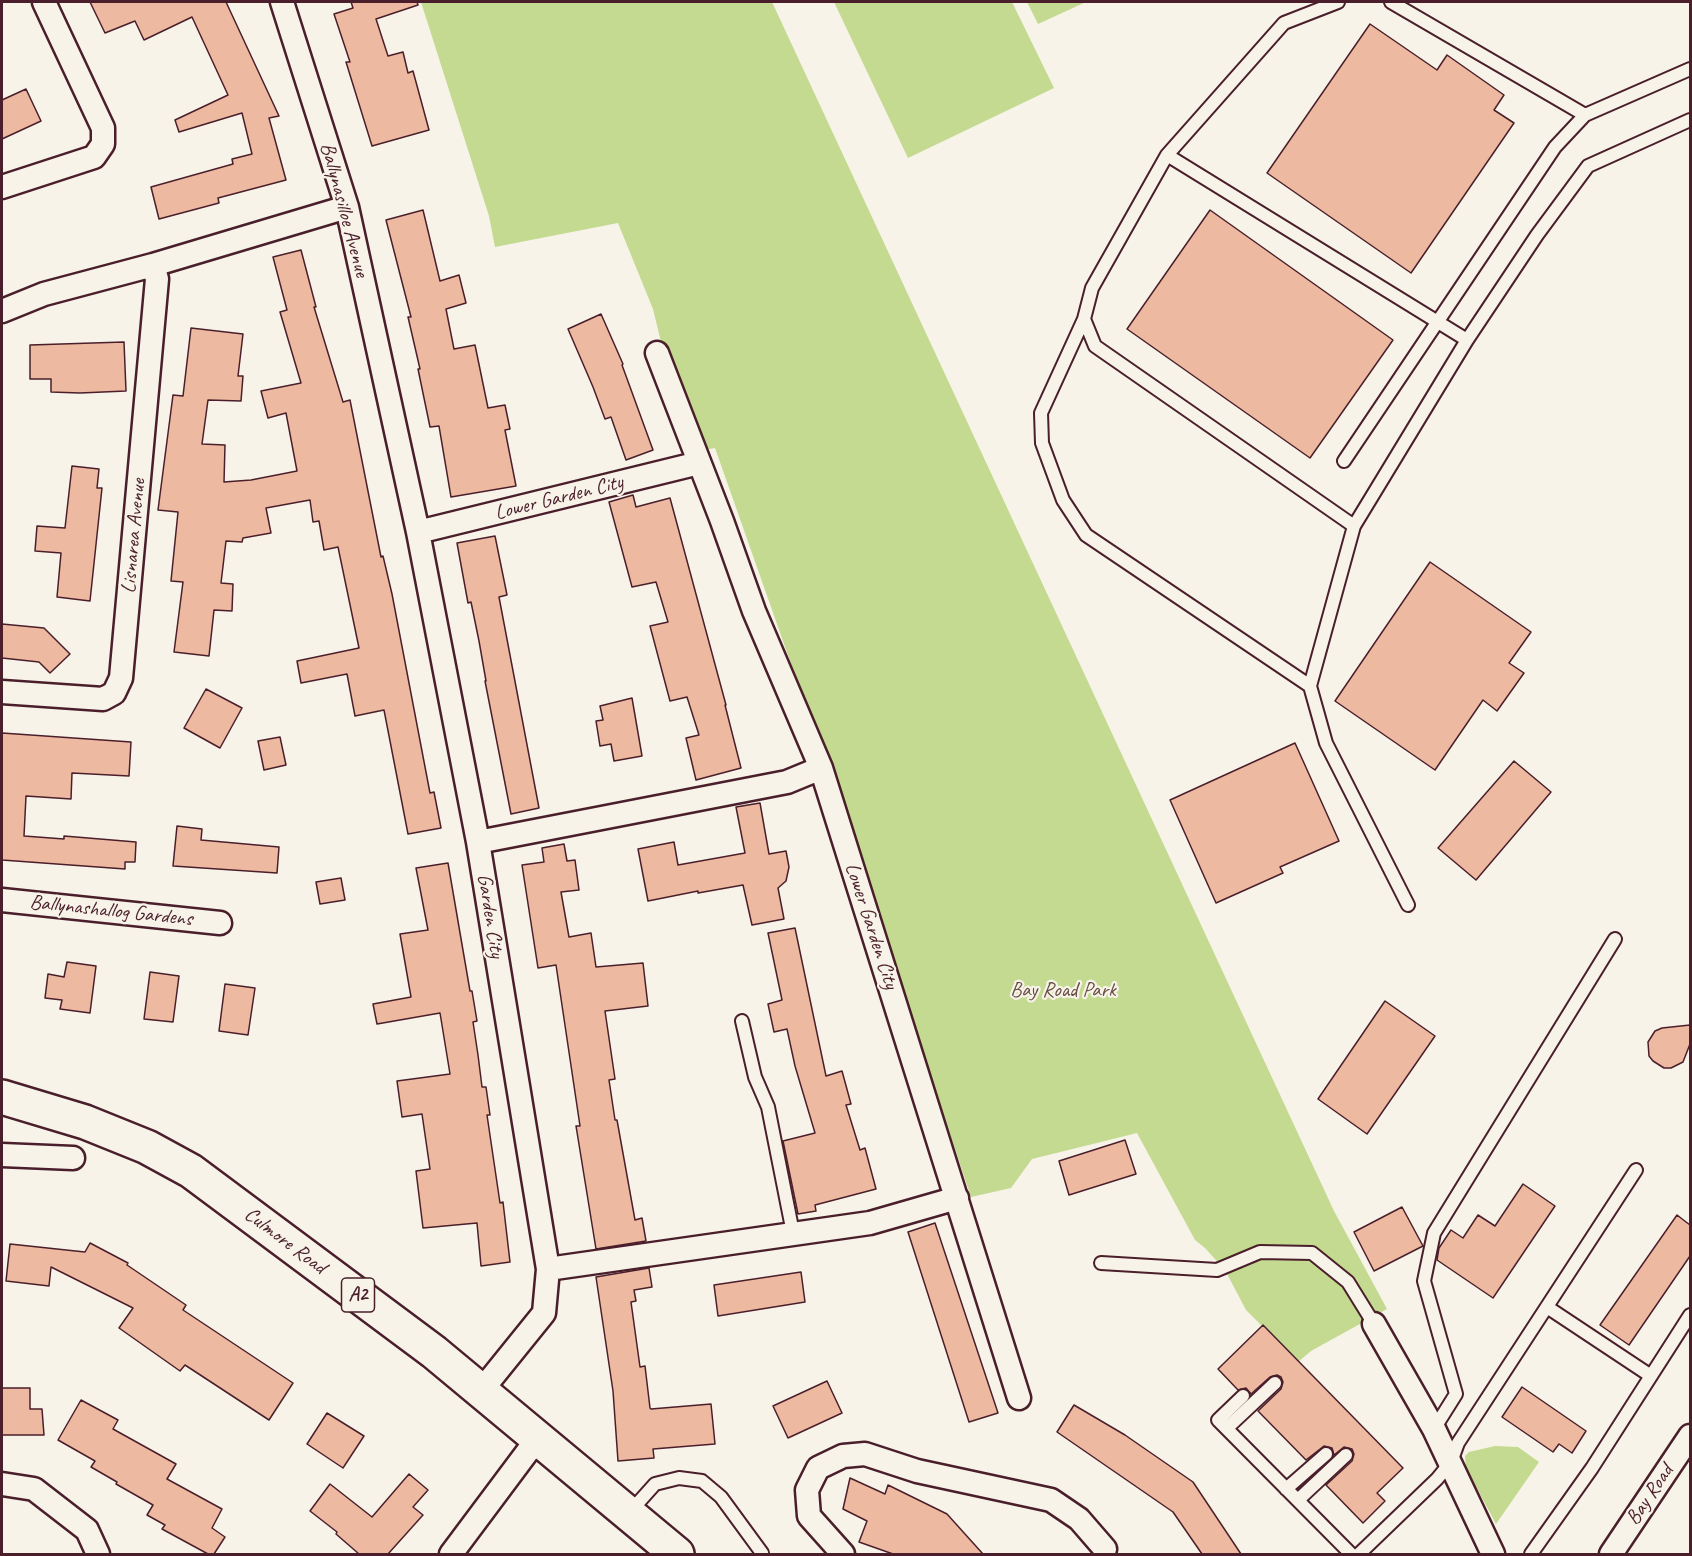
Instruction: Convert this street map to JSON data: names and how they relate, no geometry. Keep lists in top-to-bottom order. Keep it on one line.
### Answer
{"streets":{"highway":["Culmore Road","A2"],"street":["Ballynasilloe Avenue","Lower Garden City","Lisnarea Avenue","Ballynashallog Gardens","Garden City","Bay Road"]},"crossings":[["Ballynasilloe Avenue","Garden City"],["Lower Garden City","Garden City"],["Garden City","Culmore Road"]],"parks":["Bay Road Park"]}
